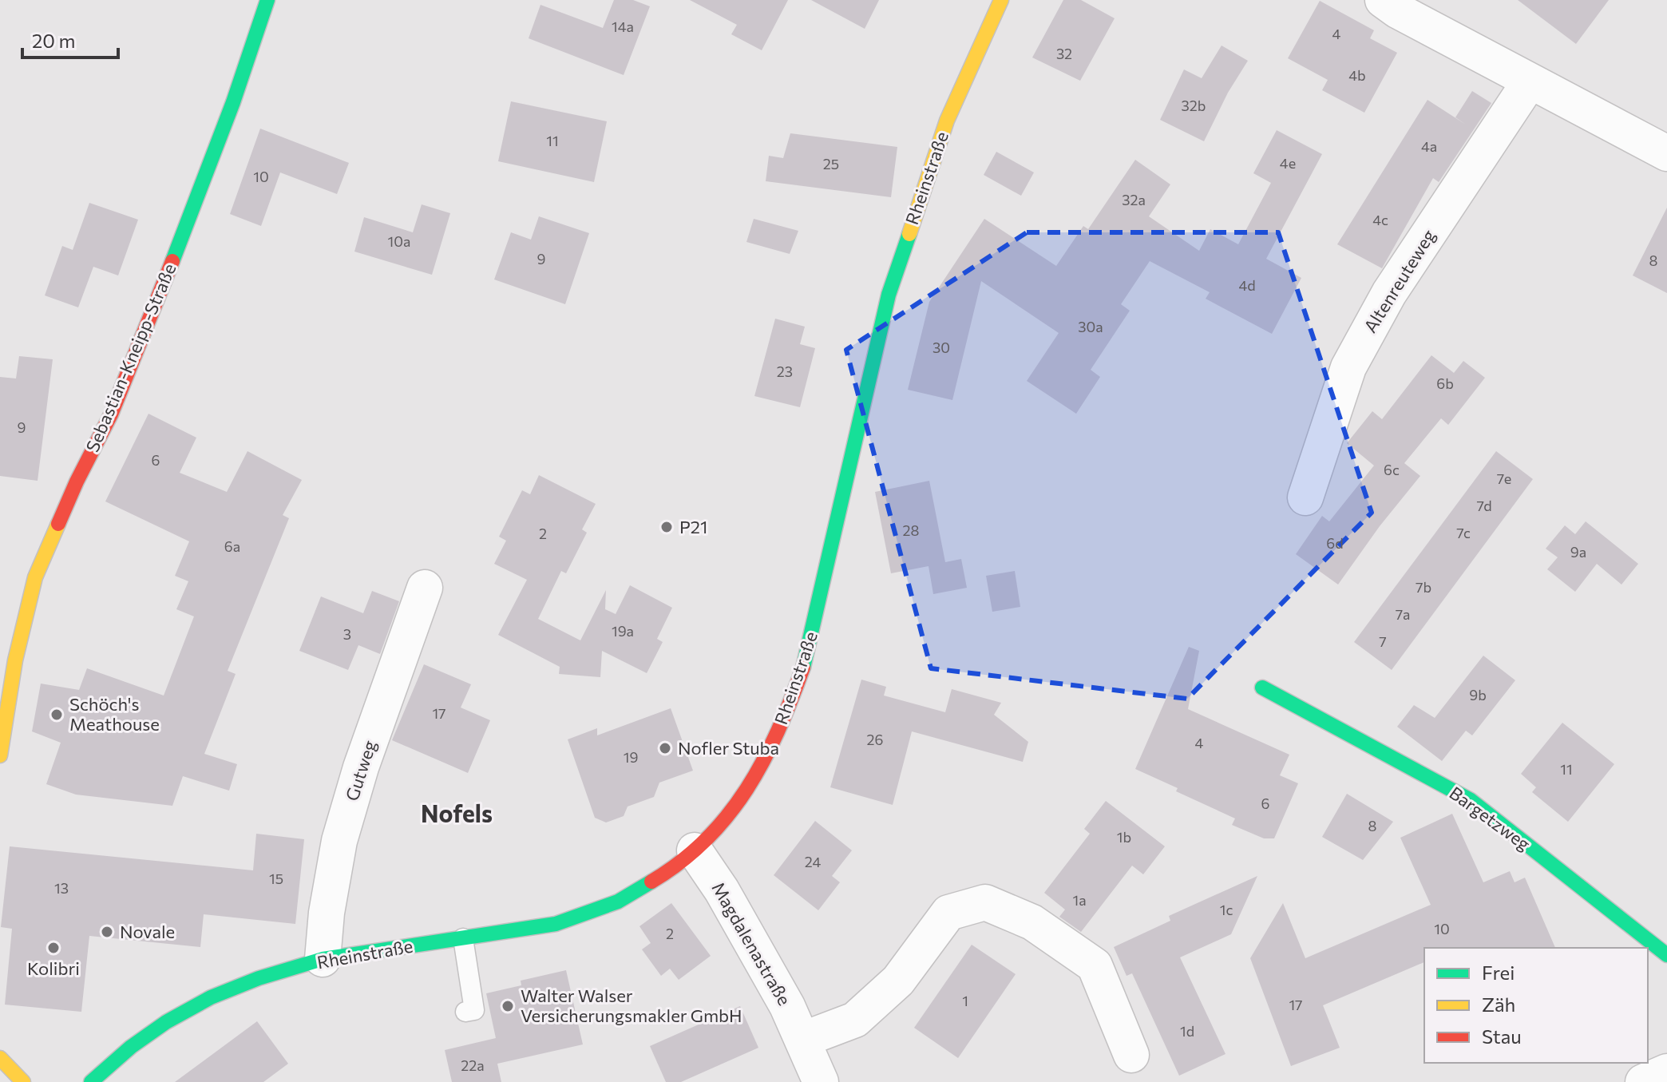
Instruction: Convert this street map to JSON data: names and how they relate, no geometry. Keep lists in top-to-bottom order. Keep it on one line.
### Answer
{"streets":{"main road":["Rheinstraße","Sebastian-Kneipp-Straße","Bargetzweg"],"street":["Altenreuteweg","Gutweg","Magdalenastraße"]},"crossings":[["Rheinstraße","Gutweg"],["Rheinstraße","Magdalenastraße"]],"districts":["Nofels"],"places":["P21","Schöch's Meathouse","Nofler Stuba","Novale","Kolibri","Walter Walser Versicherungsmakler GmbH"],"house_numbers":["14a","4","32","4b","32b","11","4a","4e","25","10","32a","4c","10a","9","8","4d","30a","30","23","6b","9","6","6c","7e","7d","28","7c","2","6d","6a","9a","7b","7a","19a","3","7","9b","17","26","4","19","11","6","8","1b","24","15","13","1a","1c","10","2","1","17","1d","22a"],"legend":["Frei","Zäh","Stau"],"scale_bar":"20 m"}
